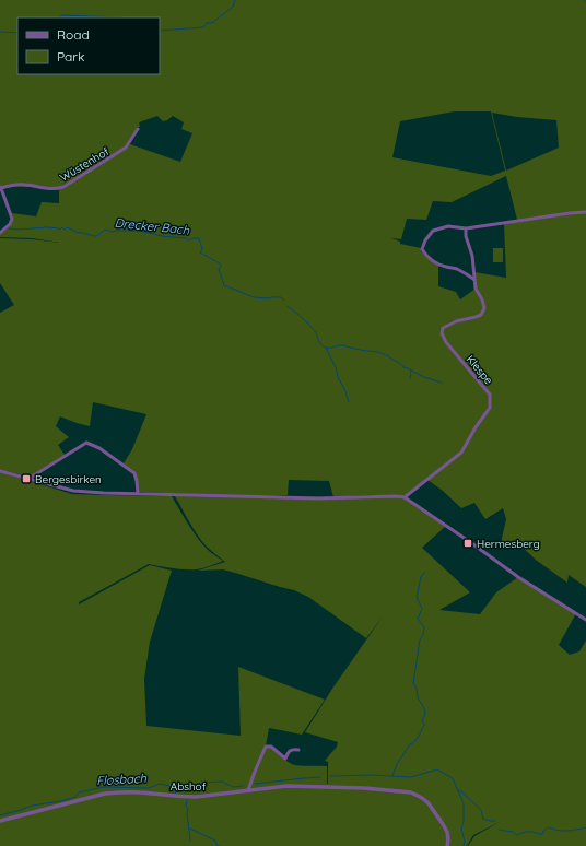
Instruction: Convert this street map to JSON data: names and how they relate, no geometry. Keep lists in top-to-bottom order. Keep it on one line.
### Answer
{"streets":{"street":["Wüstenhof","Klespe","Abshof"]},"water":["Drecker Bach","Flosbach"],"places":{"transit":["Bergesbirken","Hermesberg"]},"legend":["Road","Park"]}
